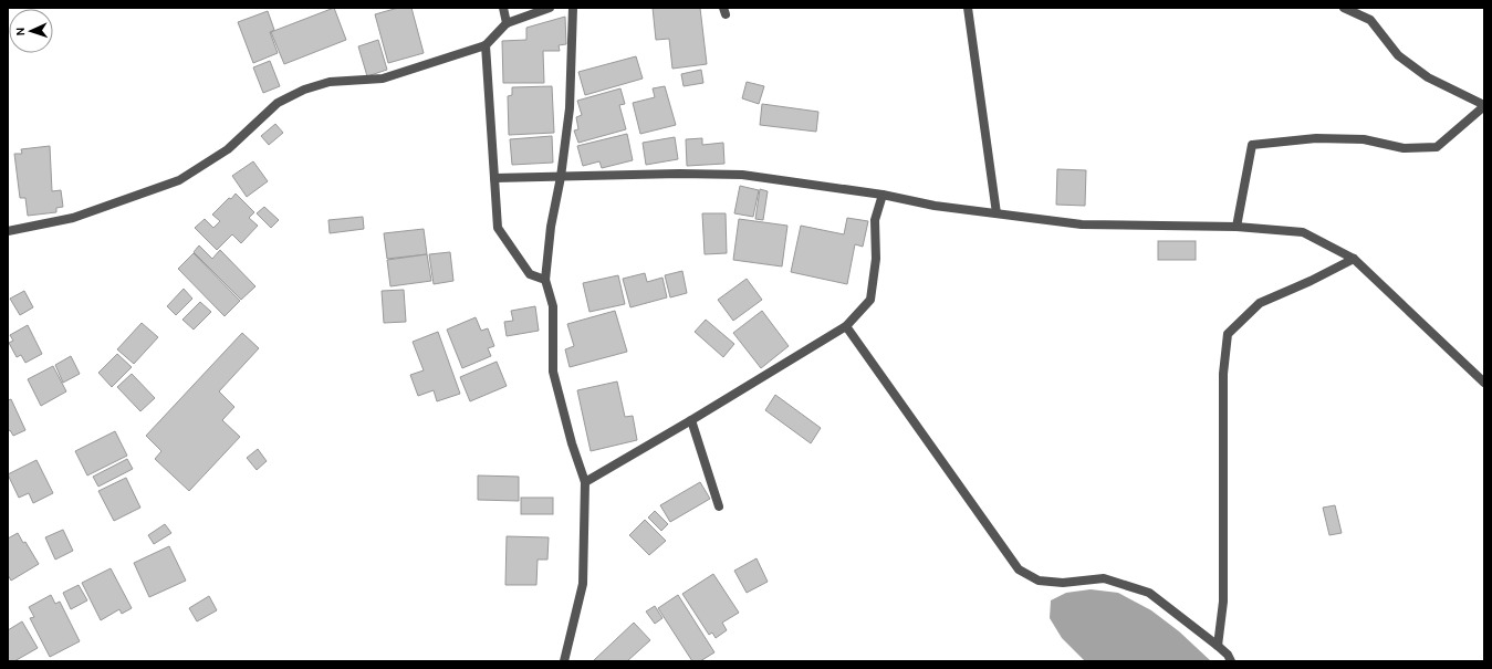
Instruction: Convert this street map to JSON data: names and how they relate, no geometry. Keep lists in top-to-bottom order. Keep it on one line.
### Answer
{"north":"left"}
